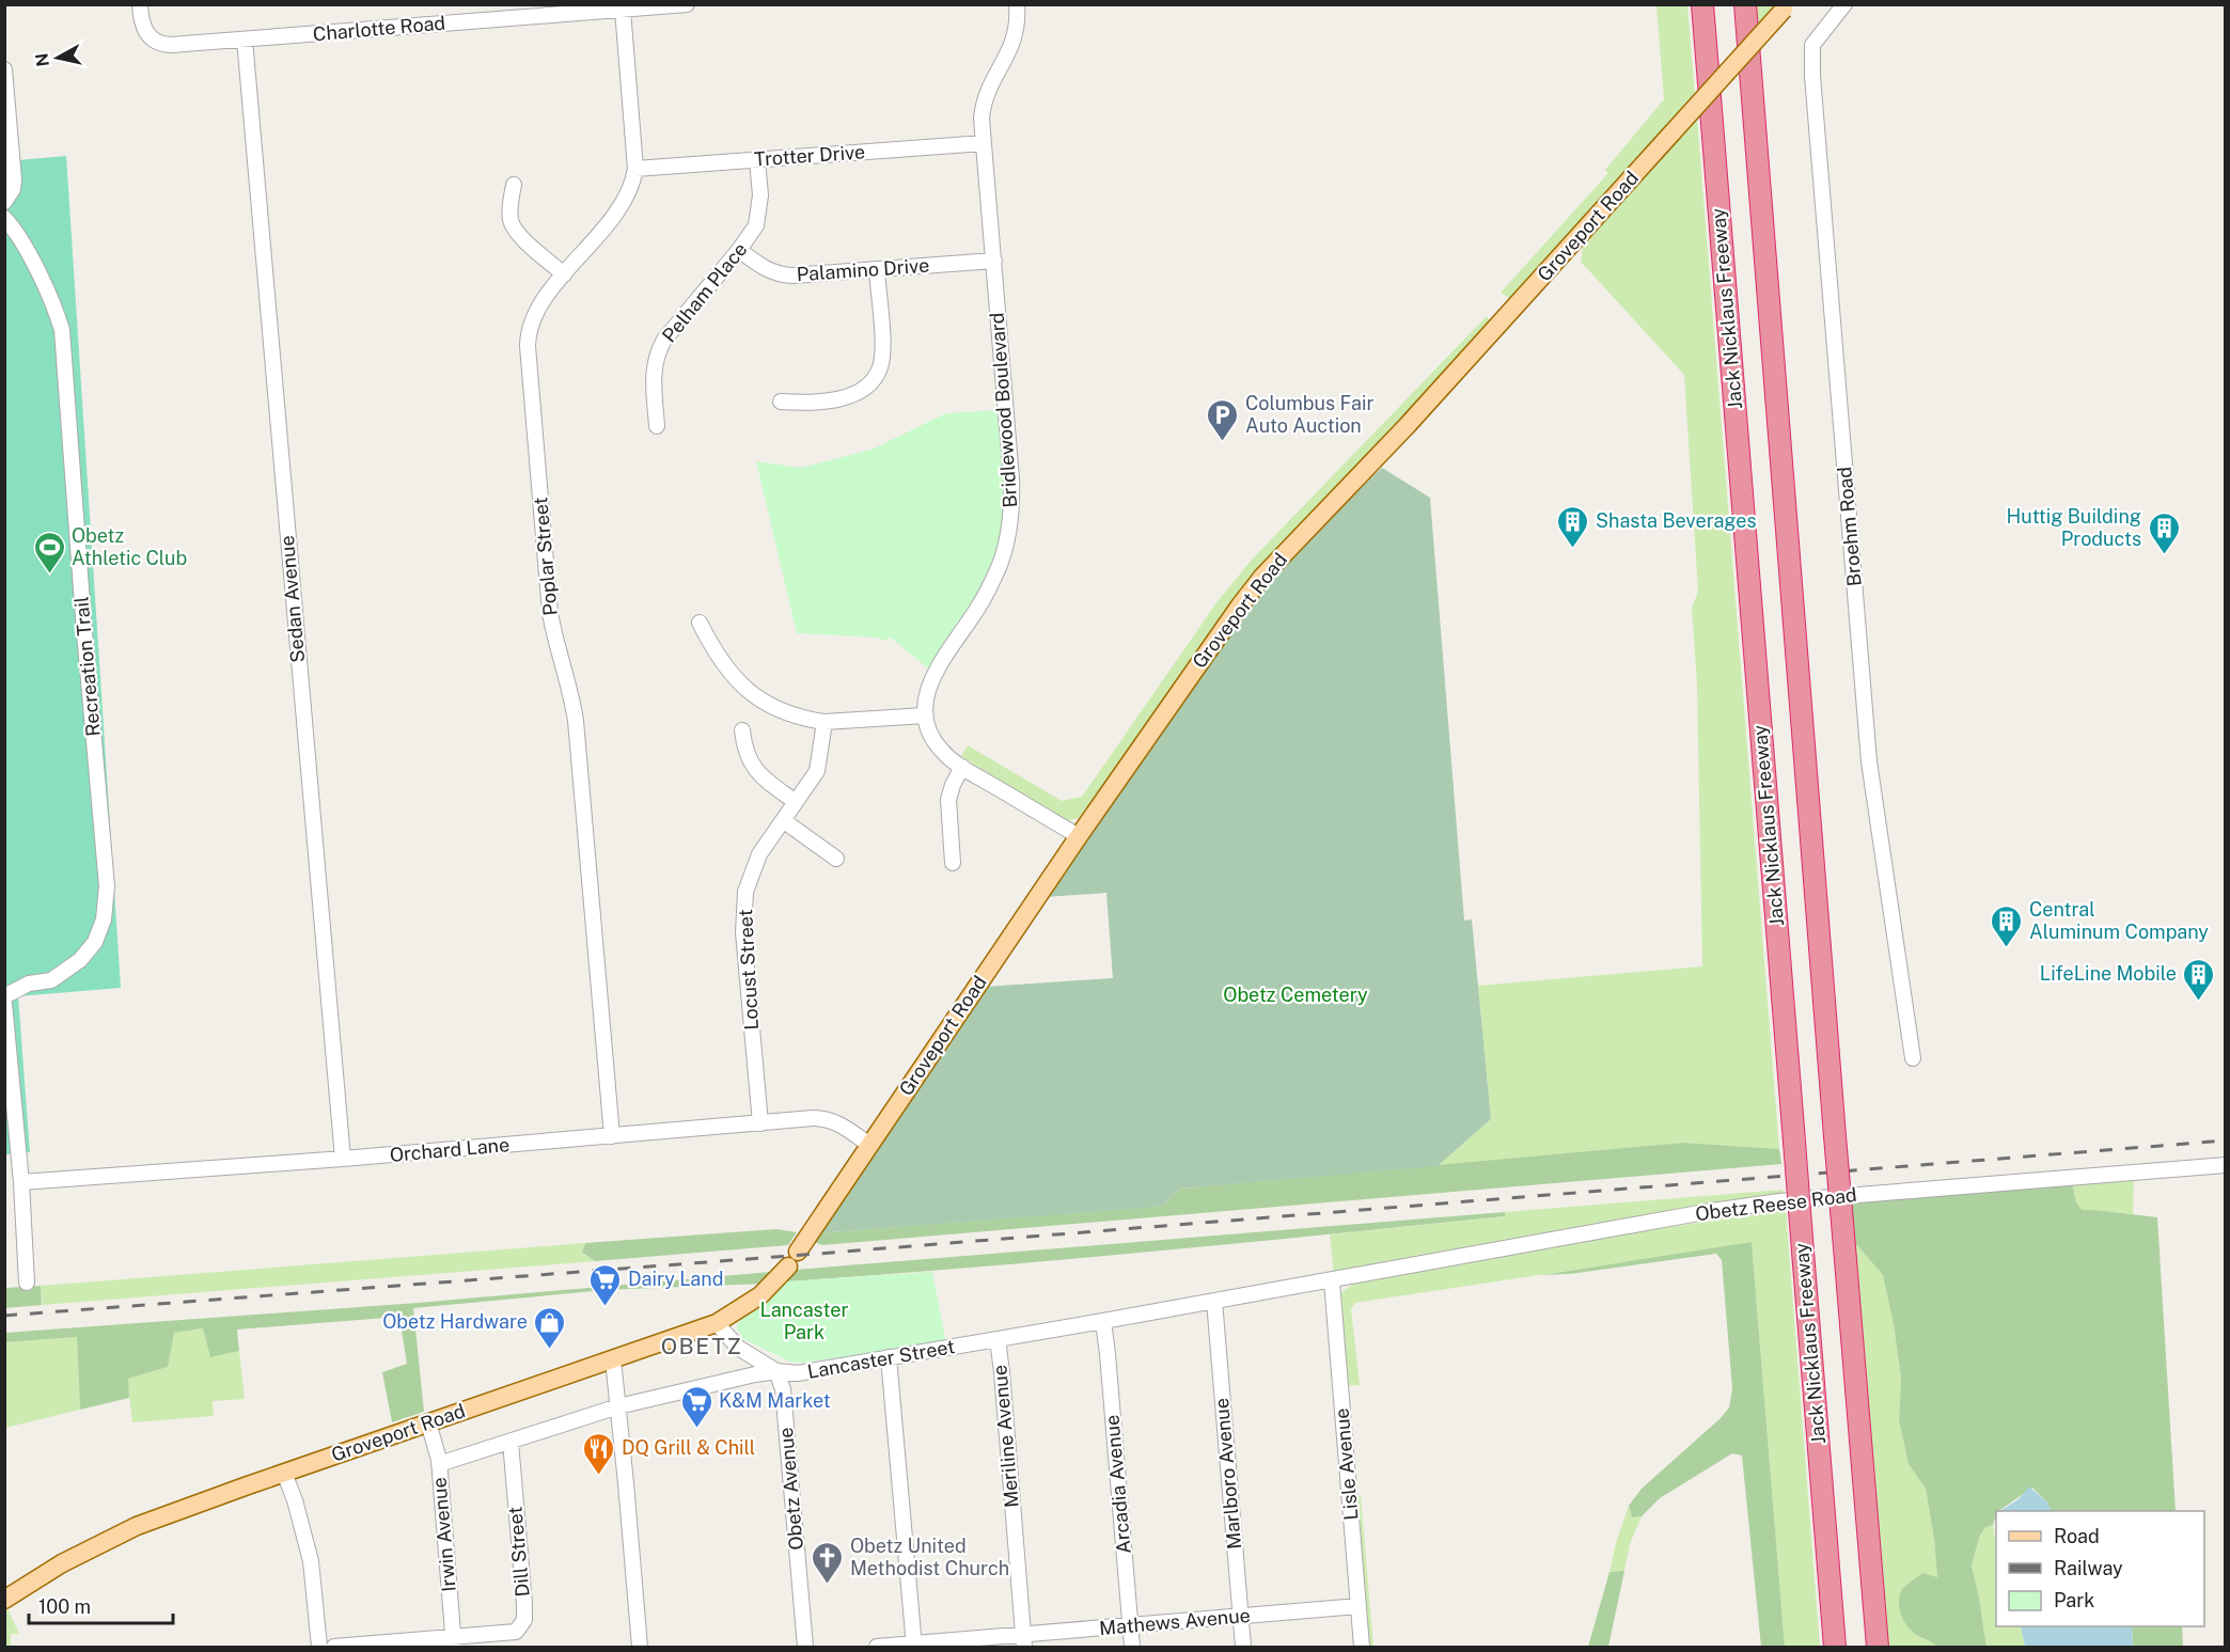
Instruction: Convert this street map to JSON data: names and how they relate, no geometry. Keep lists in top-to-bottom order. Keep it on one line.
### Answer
{"streets":{"highway":["Jack Nicklaus Freeway"],"main road":["Groveport Road"],"street":["Charlotte Road","Trotter Drive","Palamino Drive","Pelham Place","Bridlewood Boulevard","Broehm Road","Poplar Street","Sedan Avenue","Recreation Trail","Locust Street","Orchard Lane","Obetz Reese Road","Lancaster Street","Meriline Avenue","Lisle Avenue","Marlboro Avenue","Arcadia Avenue","Obetz Avenue","Irwin Avenue","Dill Street","Mathews Avenue"]},"crossings":[["Charlotte Road","Poplar Street"],["Charlotte Road","Sedan Avenue"],["Trotter Drive","Pelham Place"],["Trotter Drive","Bridlewood Boulevard"],["Trotter Drive","Poplar Street"],["Groveport Road","Orchard Lane"],["Groveport Road","Irwin Avenue"],["Palamino Drive","Pelham Place"],["Palamino Drive","Bridlewood Boulevard"],["Poplar Street","Orchard Lane"],["Sedan Avenue","Orchard Lane"],["Locust Street","Orchard Lane"],["Obetz Reese Road","Lancaster Street"],["Obetz Reese Road","Lisle Avenue"],["Lancaster Street","Meriline Avenue"],["Lancaster Street","Lisle Avenue"],["Lancaster Street","Marlboro Avenue"],["Lancaster Street","Arcadia Avenue"],["Lancaster Street","Obetz Avenue"],["Lancaster Street","Irwin Avenue"],["Lancaster Street","Dill Street"],["Meriline Avenue","Mathews Avenue"],["Lisle Avenue","Mathews Avenue"],["Marlboro Avenue","Mathews Avenue"],["Arcadia Avenue","Mathews Avenue"],["Irwin Avenue","Dill Street"]],"districts":["OBETZ"],"parks":["Obetz Cemetery","Lancaster Park"],"places":{"parking":["Columbus Fair Auto Auction"],"building":["Shasta Beverages","Huttig Building Products","Central Aluminum Company","LifeLine Mobile"],"sports":["Obetz Athletic Club"],"supermarket":["Dairy Land","K&M Market"],"shop":["Obetz Hardware"],"restaurant":["DQ Grill & Chill"],"church":["Obetz United Methodist Church"]},"legend":["Road","Railway","Park"],"scale_bar":"100 m","north":"left"}
